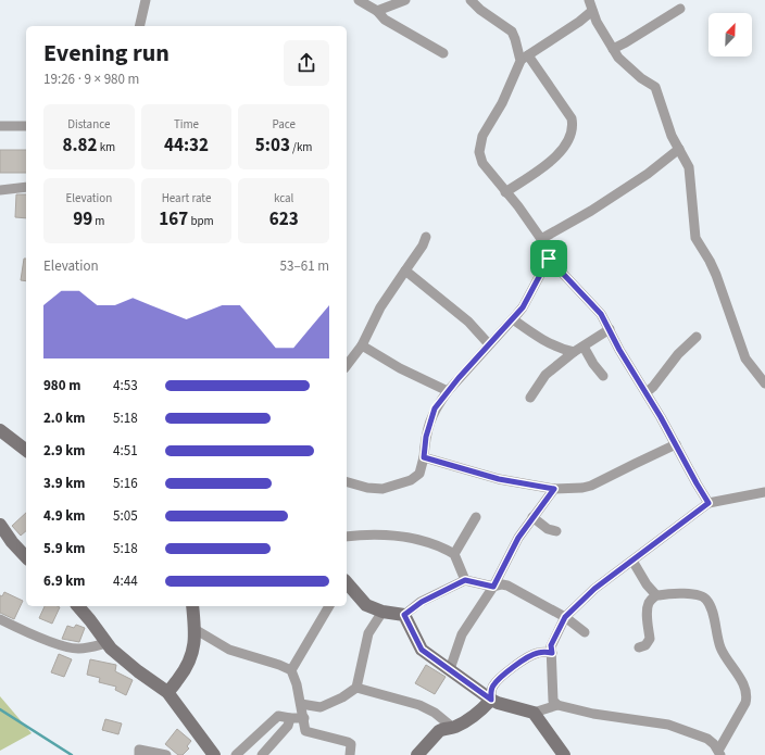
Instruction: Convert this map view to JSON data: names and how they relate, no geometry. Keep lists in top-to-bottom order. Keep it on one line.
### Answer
{"north":"top right","page":{"heading":["Evening run","19:26 · 9 × 980 m"],"stats":[["Distance","8.82 km"],["Time","44:32"],["Pace","5:03 /km"],["Elevation","99 m"],["Heart rate","167 bpm"],["kcal","623"]],"chart":["Elevation","53–61 m"],"list":[{"name":"980 m","note":"4:53"},{"name":"2.0 km","note":"5:18"},{"name":"2.9 km","note":"4:51"},{"name":"3.9 km","note":"5:16"},{"name":"4.9 km","note":"5:05"},{"name":"5.9 km","note":"5:18"},{"name":"6.9 km","note":"4:44"}]}}
